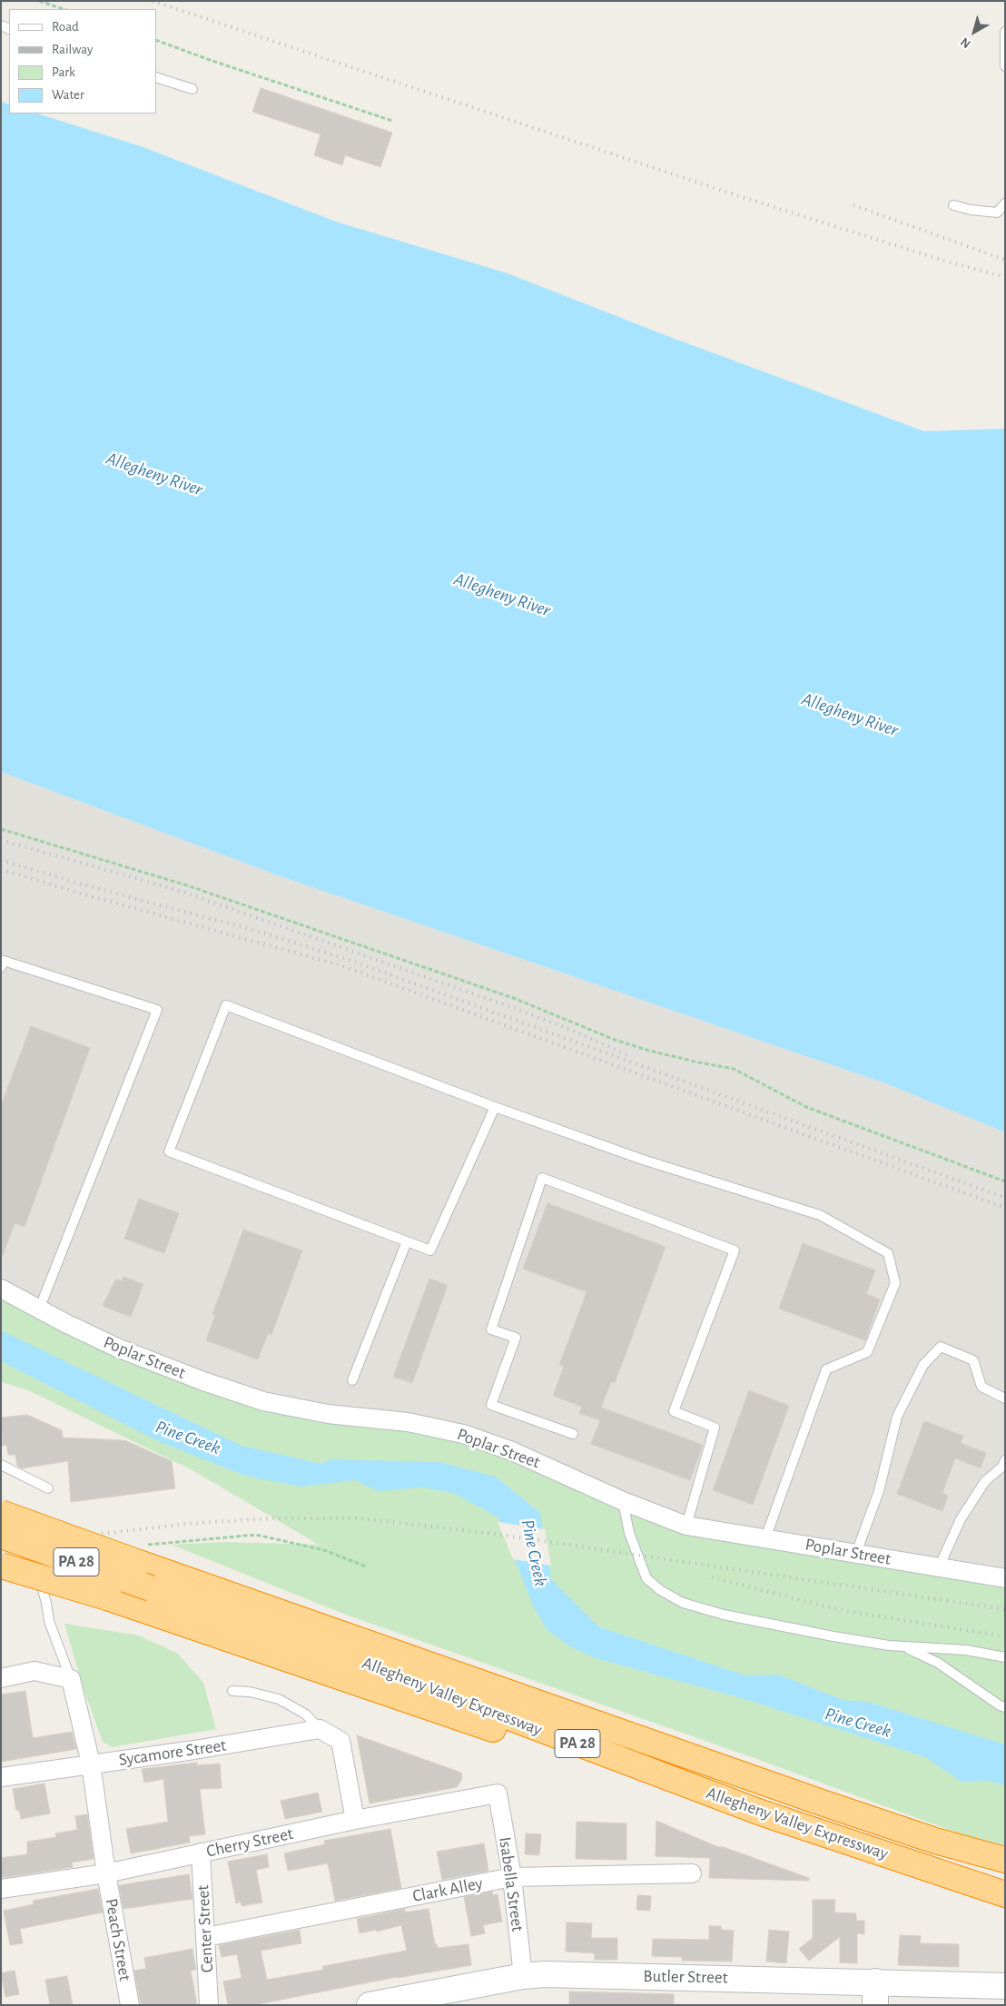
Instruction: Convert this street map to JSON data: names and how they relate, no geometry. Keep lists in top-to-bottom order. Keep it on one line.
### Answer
{"streets":{"highway":["PA 28","Allegheny Valley Expressway"],"street":["Poplar Street","Sycamore Street","Cherry Street","Isabella Street","Clark Alley","Center Street","Peach Street","Butler Street"]},"crossings":[["Sycamore Street","Peach Street"],["Cherry Street","Isabella Street"],["Cherry Street","Center Street"],["Cherry Street","Peach Street"],["Isabella Street","Clark Alley"],["Isabella Street","Butler Street"],["Clark Alley","Center Street"]],"water":["Allegheny River","Pine Creek"],"legend":["Road","Railway","Park","Water"],"north":"bottom left"}
